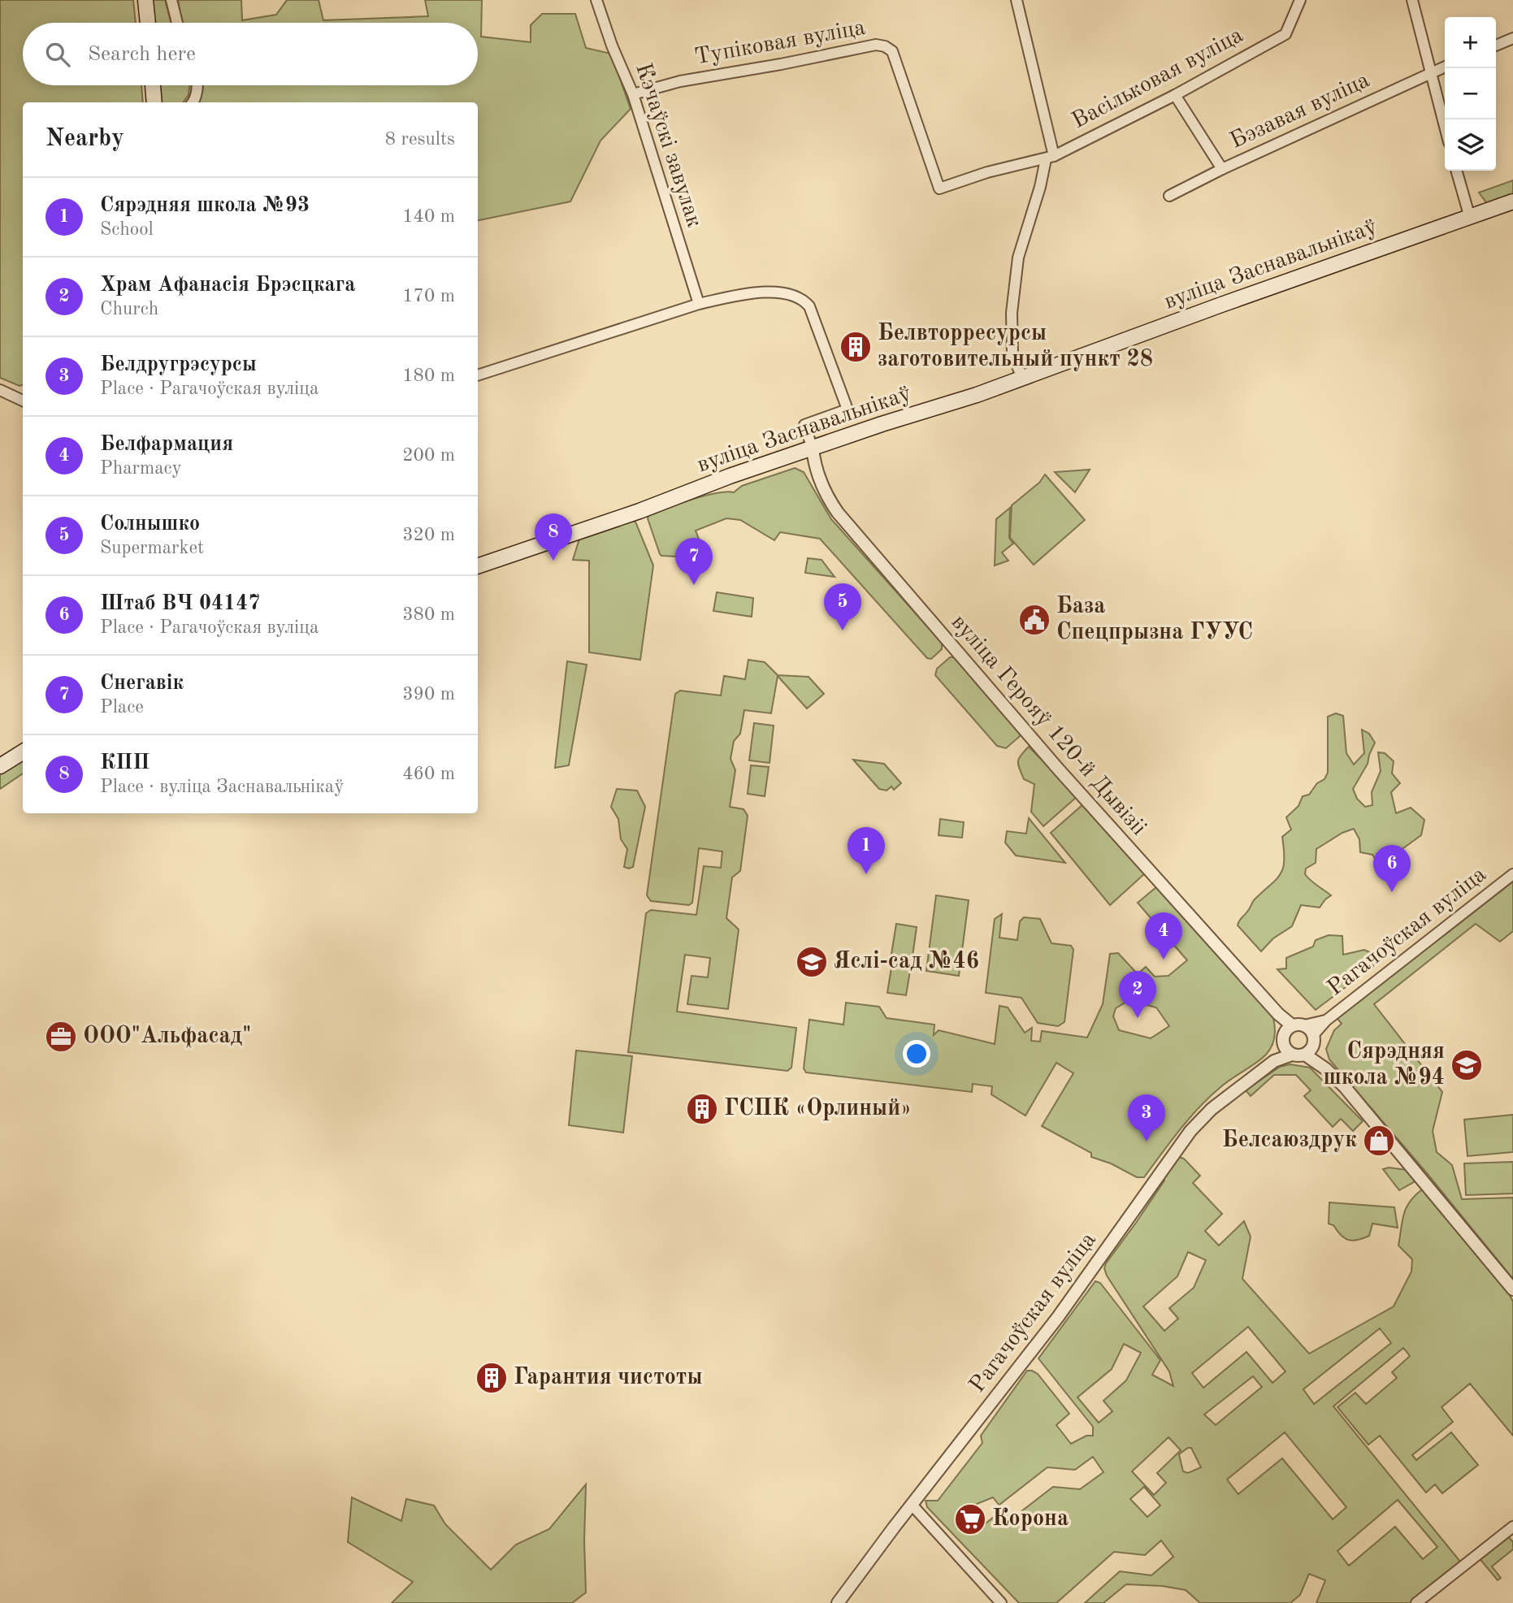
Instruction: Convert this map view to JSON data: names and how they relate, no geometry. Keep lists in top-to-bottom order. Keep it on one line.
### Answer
{"streets":{"main road":["вуліца Заснавальнікаў"],"street":["Тупіковая вуліца","Васільковая вуліца","Бэзавая вуліца","Кэчаўскі завулак","вуліца Герояў 120-й Дывізіі","Рагачоўская вуліца"]},"crossings":[["Тупіковая вуліца","Васільковая вуліца"],["Тупіковая вуліца","Кэчаўскі завулак"],["Кэчаўскі завулак","вуліца Заснавальнікаў"],["вуліца Заснавальнікаў","вуліца Герояў 120-й Дывізіі"],["вуліца Герояў 120-й Дывізіі","Рагачоўская вуліца"]],"places":{"building":["Белвторресурсы заготовительный пункт 28","ГСПК «Орлиный»","Гарантия чистоты"],"public building":["База Спецпрызна ГУУС"],"school or university":["Яслі-сад №46","Сярэдняя школа №94"],"office":["ООО\"Альфасад\""],"shop":["Белсаюздрук"],"supermarket":["Корона"]},"page":{"map_buttons":["+","−"],"search":"Search here","heading":["Nearby","8 results"],"list":[{"mark":"1","name":"Сярэдняя школа №93","note":"School","value":"140 m"},{"mark":"2","name":"Храм Афанасія Брэсцкага","note":"Church","value":"170 m"},{"mark":"3","name":"Белдругрэсурсы","note":"Place · Рагачоўская вуліца","value":"180 m"},{"mark":"4","name":"Белфармация","note":"Pharmacy","value":"200 m"},{"mark":"5","name":"Солнышко","note":"Supermarket","value":"320 m"},{"mark":"6","name":"Штаб ВЧ 04147","note":"Place · Рагачоўская вуліца","value":"380 m"},{"mark":"7","name":"Снегавік","note":"Place","value":"390 m"},{"mark":"8","name":"КПП","note":"Place · вуліца Заснавальнікаў","value":"460 m"}],"pins":["8","7","5","1","6","4","2","3"]}}
